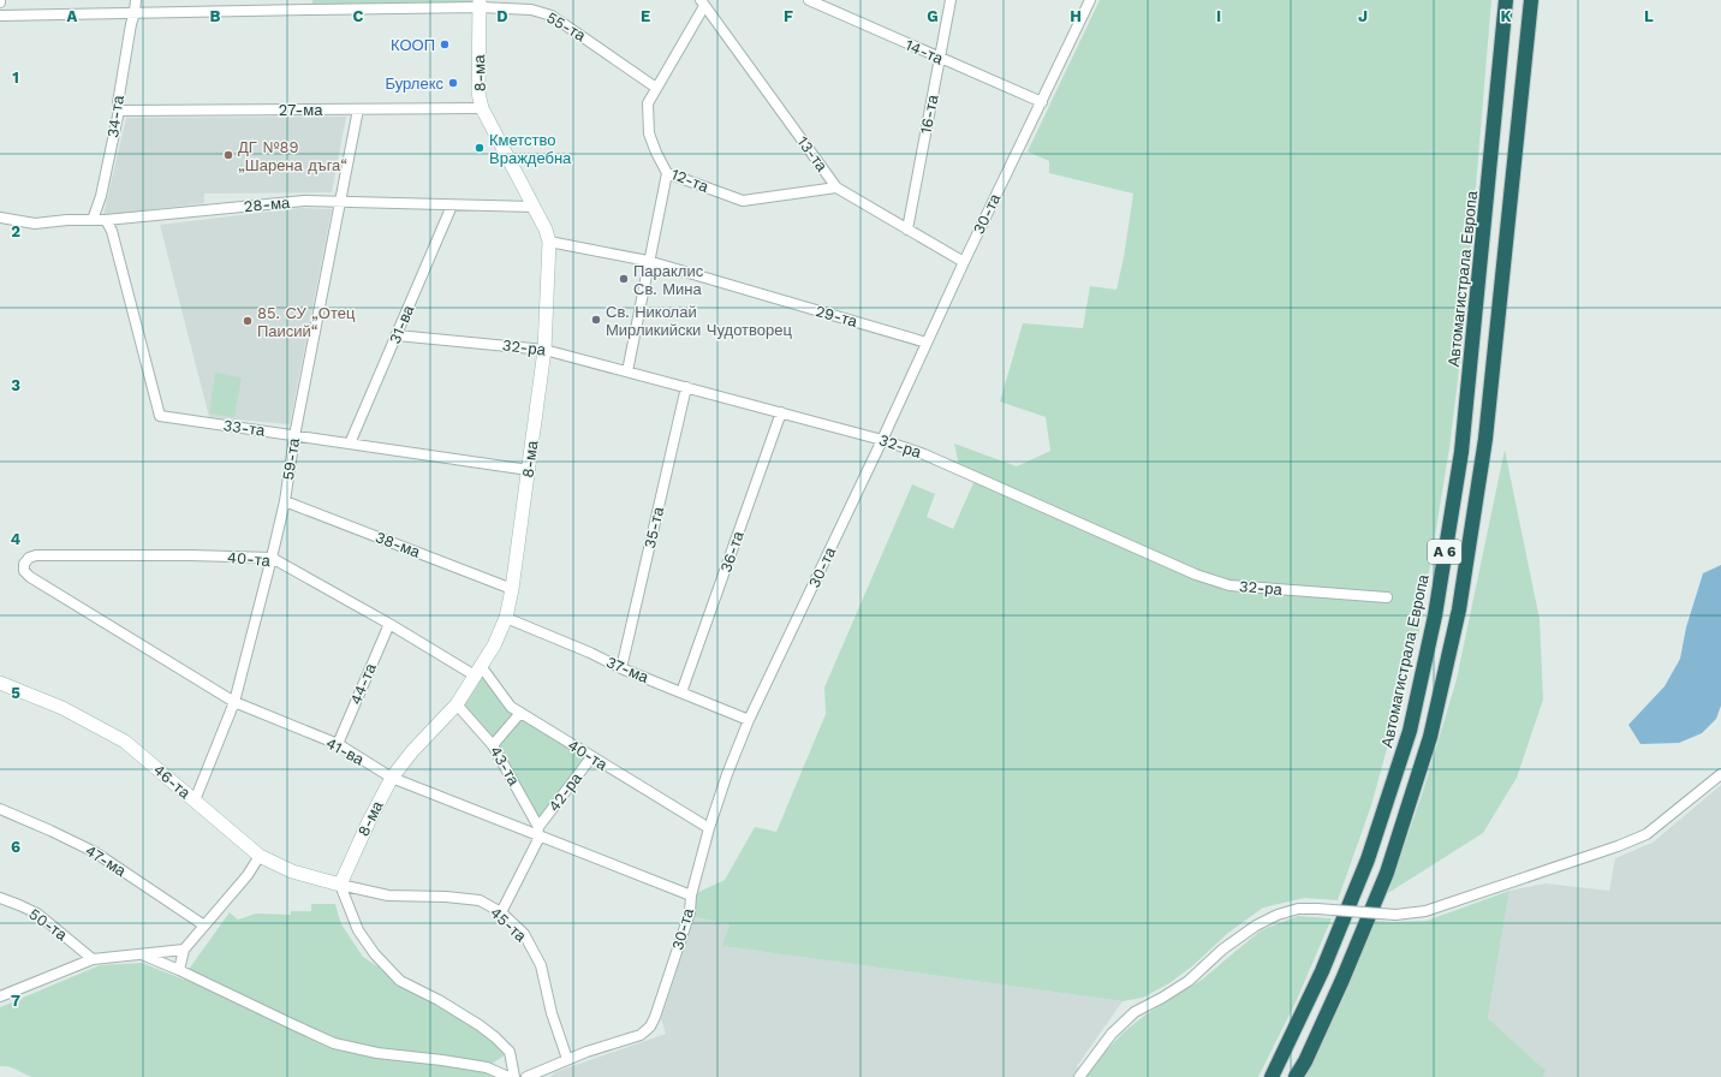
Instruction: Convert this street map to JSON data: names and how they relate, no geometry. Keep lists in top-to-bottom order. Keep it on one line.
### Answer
{"streets":{"highway":["Автомагистрала Европа","A 6"],"street":["55-та","14-та","8-ма","27-ма","16-та","34-та","13-та","12-та","28-ма","30-та","29-та","31-ва","32-ра","33-та","59-та","35-та","38-ма","36-та","40-та","37-ма","44-та","41-ва","43-та","46-та","42-ра","47-ма","50-та","45-та"]},"crossings":[["55-та","8-ма"],["55-та","34-та"],["55-та","12-та"],["14-та","16-та"],["14-та","30-та"],["8-ма","27-ма"],["8-ма","28-ма"],["8-ма","29-та"],["8-ма","32-ра"],["8-ма","33-та"],["8-ма","38-ма"],["8-ма","40-та"],["8-ма","37-ма"],["8-ма","41-ва"],["8-ма","43-та"],["8-ма","46-та"],["8-ма","45-та"],["27-ма","34-та"],["27-ма","59-та"],["16-та","13-та"],["34-та","28-ма"],["13-та","12-та"],["13-та","30-та"],["28-ма","31-ва"],["28-ма","33-та"],["28-ма","59-та"],["30-та","29-та"],["30-та","32-ра"],["30-та","40-та"],["30-та","37-ма"],["30-та","41-ва"],["30-та","45-та"],["31-ва","32-ра"],["31-ва","33-та"],["32-ра","35-та"],["32-ра","36-та"],["33-та","59-та"],["59-та","38-ма"],["59-та","40-та"],["59-та","41-ва"],["59-та","46-та"],["35-та","37-ма"],["36-та","37-ма"],["40-та","44-та"],["40-та","41-ва"],["40-та","42-ра"],["44-та","41-ва"],["41-ва","43-та"],["41-ва","42-ра"],["43-та","42-ра"],["46-та","45-та"],["42-ра","45-та"]],"places":["КООП","Бурлекс","Кметство Враждебна","ДГ №89 „Шарена дъга“","Параклис Св. Мина","Св. Николай Мирликийски Чудотворец","85. СУ „Отец Паисий“"],"grid":{"columns":["A","B","C","D","E","F","G","H","I","J","K","L"],"rows":["1","2","3","4","5","6","7"]}}
